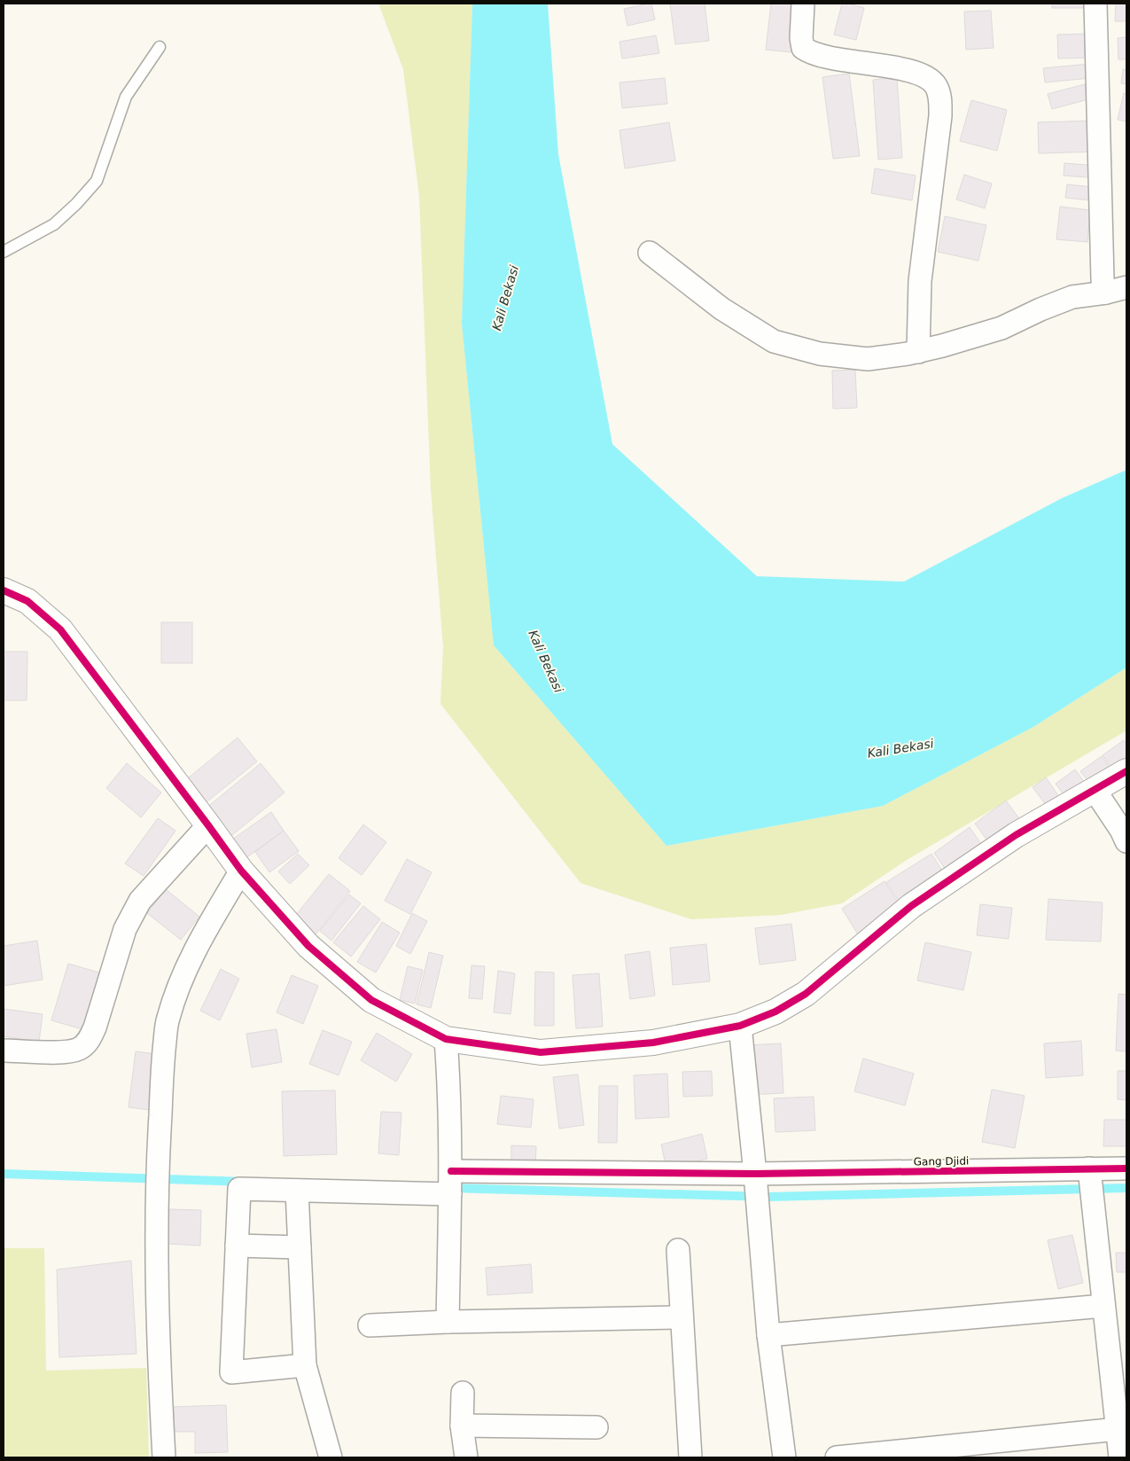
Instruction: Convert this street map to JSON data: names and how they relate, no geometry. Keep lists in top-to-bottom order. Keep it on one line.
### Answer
{"streets":{"street":["Gang Djidi"]},"water":["Kali Bekasi"]}
